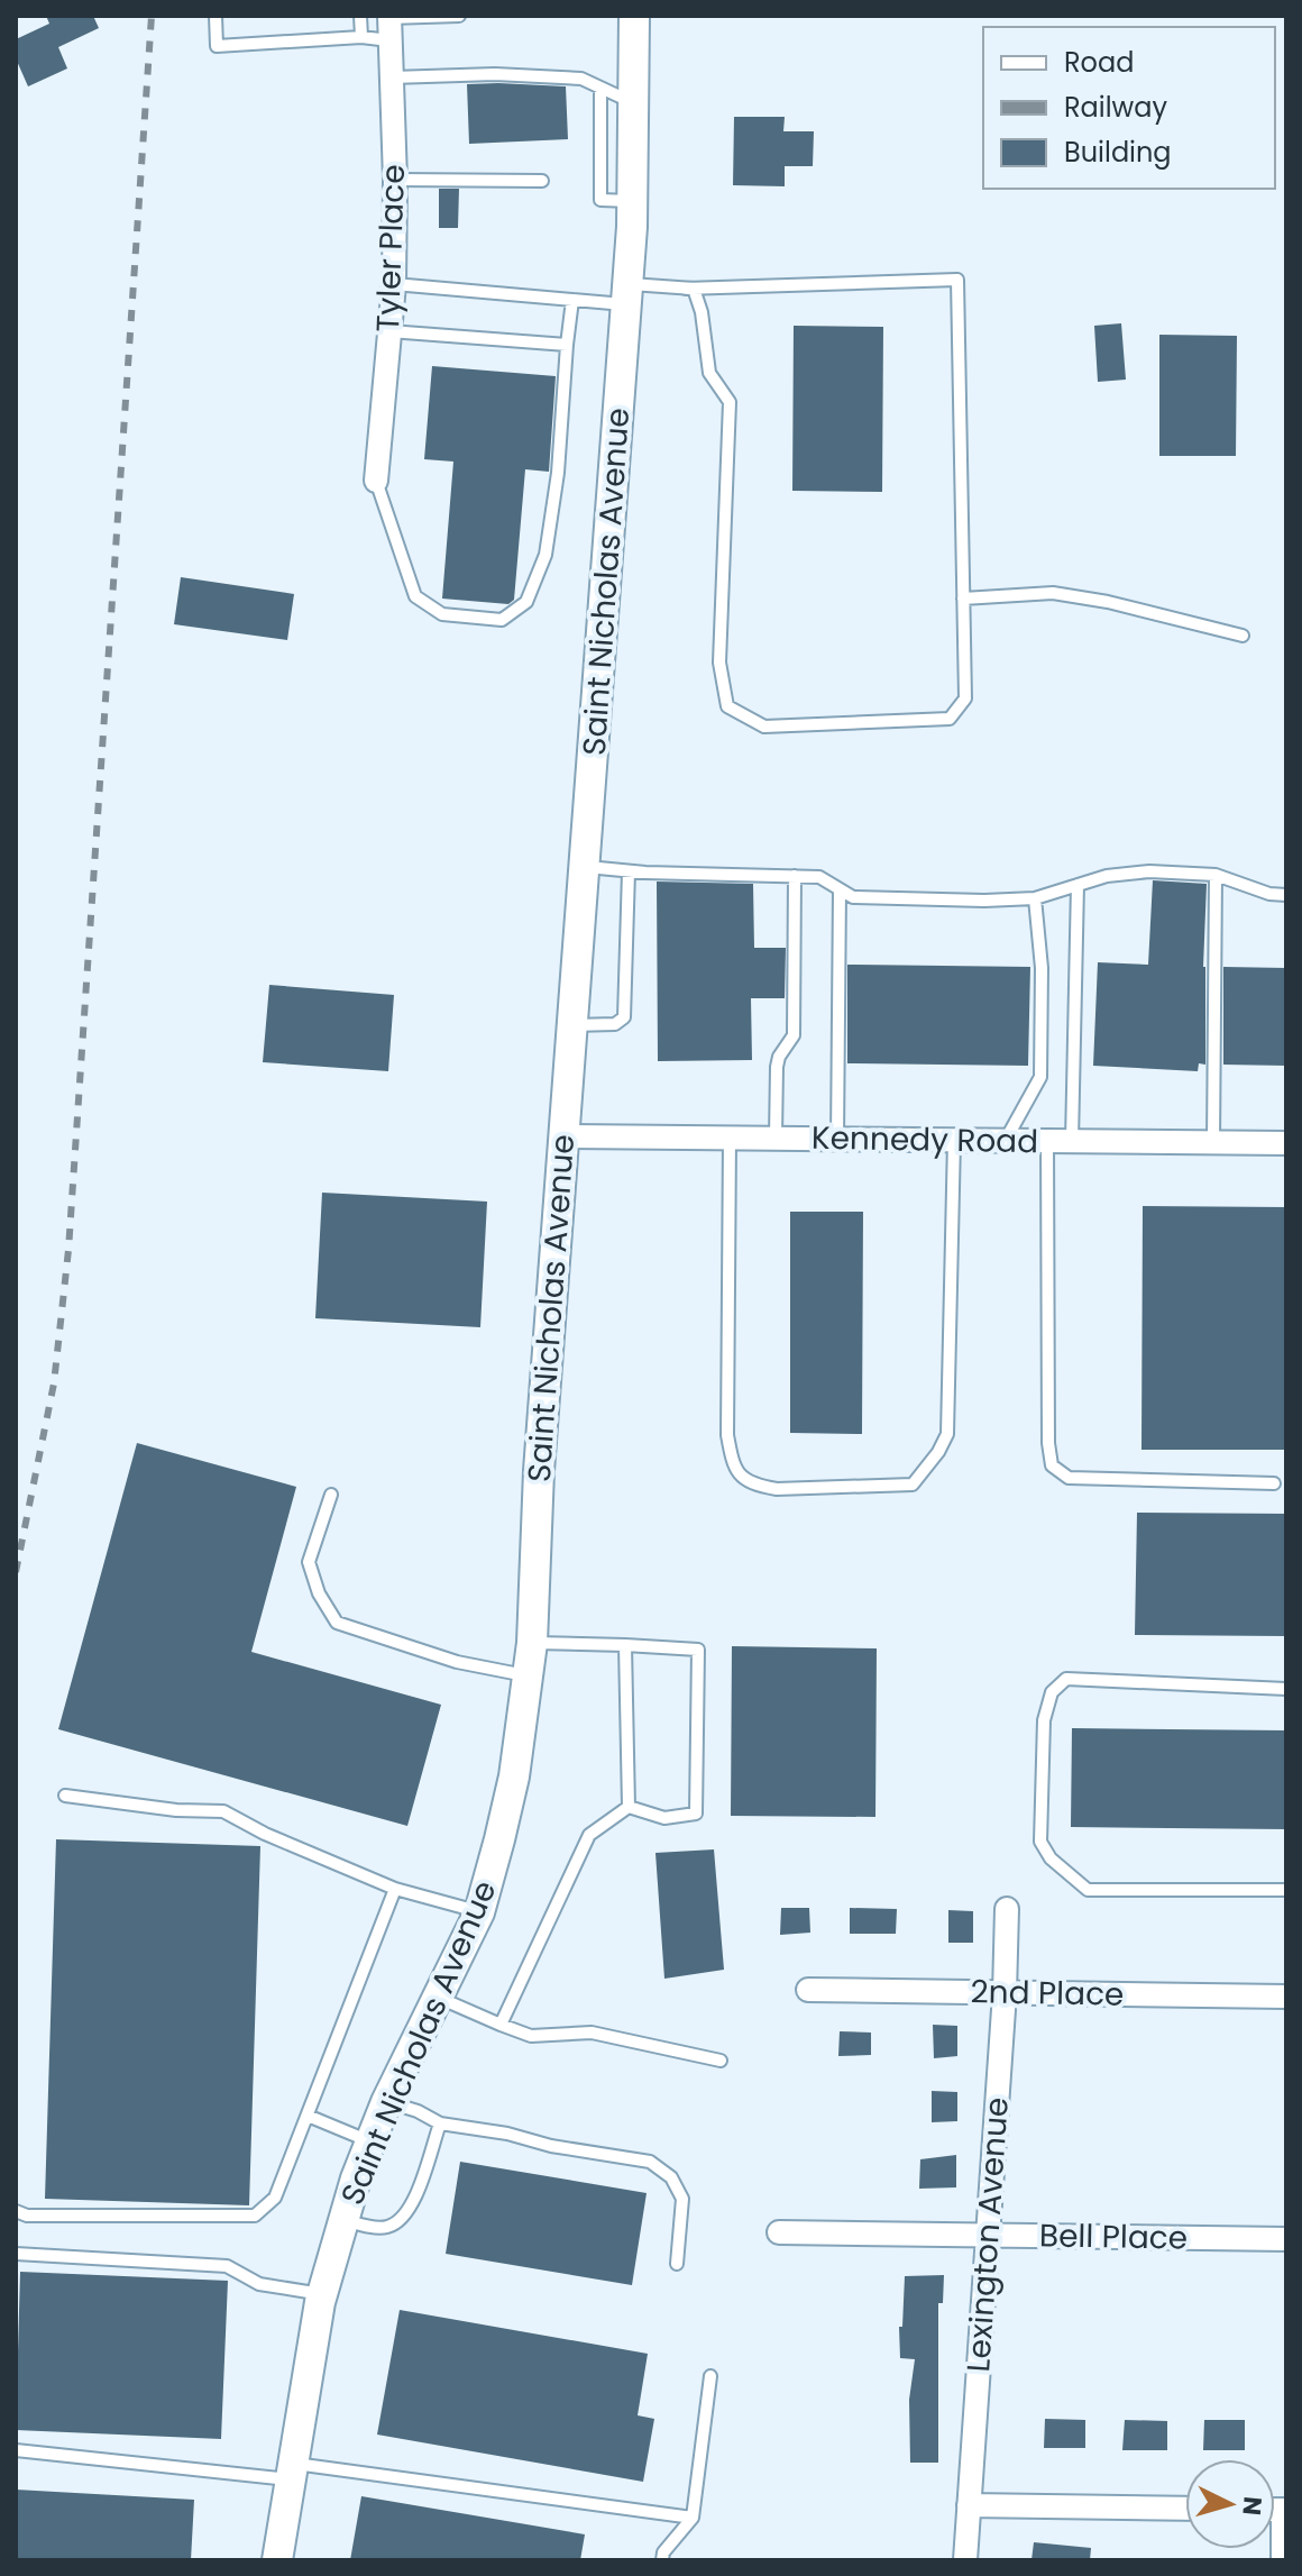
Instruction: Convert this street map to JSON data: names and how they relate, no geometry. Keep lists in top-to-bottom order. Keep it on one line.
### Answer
{"streets":{"street":["Tyler Place","Saint Nicholas Avenue","Kennedy Road","2nd Place","Lexington Avenue","Bell Place"]},"crossings":[["Saint Nicholas Avenue","Kennedy Road"],["2nd Place","Lexington Avenue"],["Lexington Avenue","Bell Place"]],"legend":["Road","Railway","Building"],"north":"right"}
